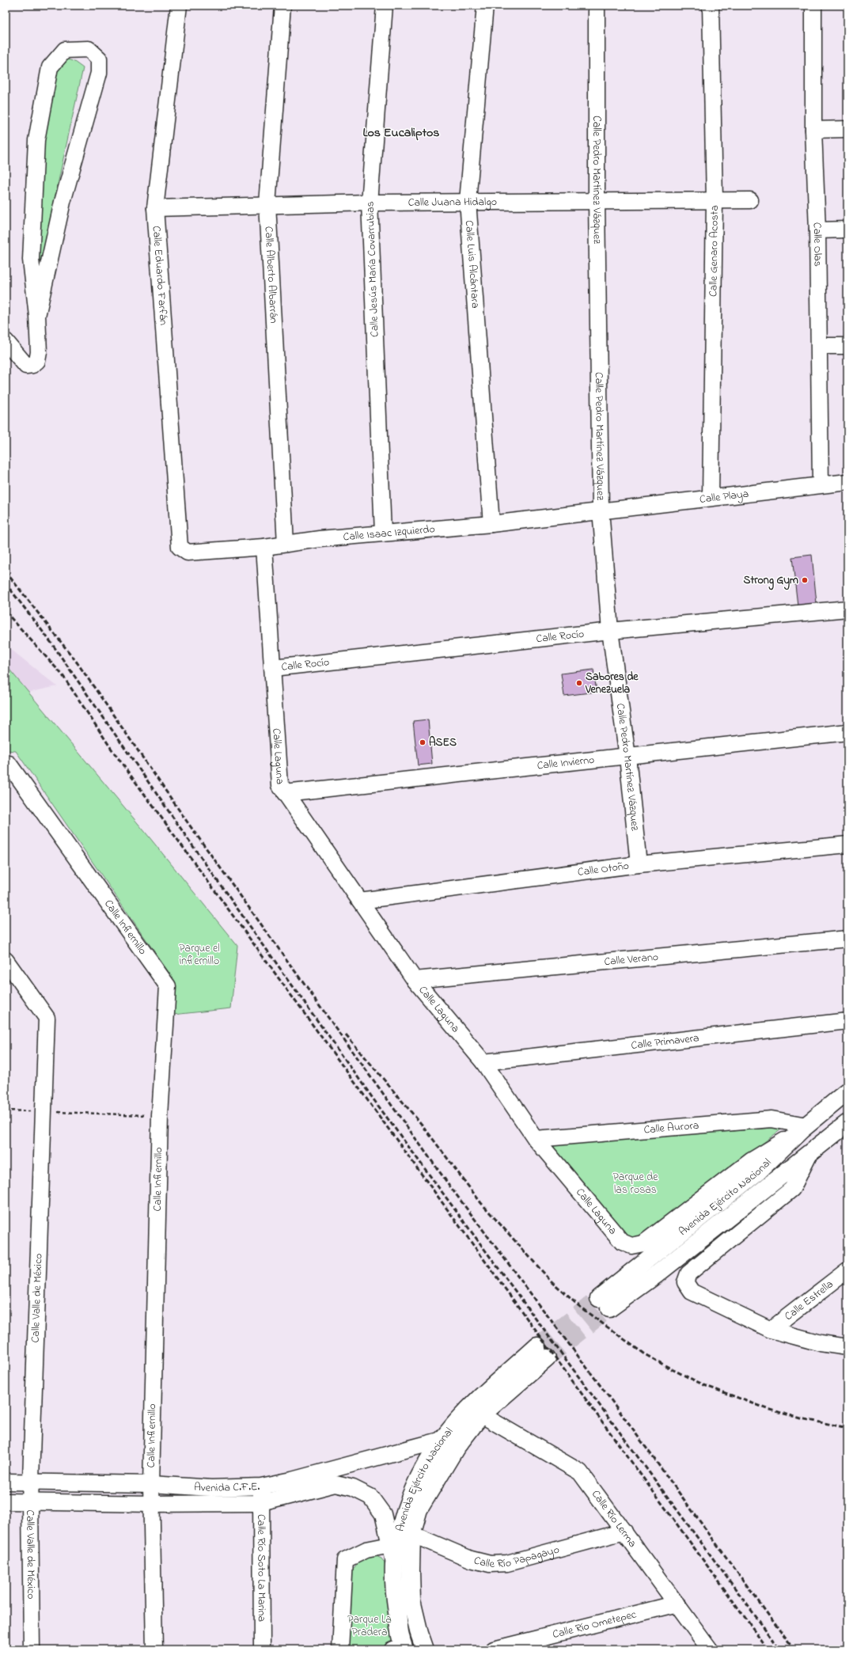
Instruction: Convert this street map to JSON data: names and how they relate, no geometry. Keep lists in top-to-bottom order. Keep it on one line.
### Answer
{"streets":{"main road":["Avenida Ejército Nacional"],"street":["Calle Pedro Martínez Vázquez","Calle Juana Hidalgo","Calle Olas","Calle Genaro Acosta","Calle Luis Alcántara","Calle Jesús María Covarrubias","Calle Alberto Albarrán","Calle Eduardo Farfán","Calle Playa","Calle Isaac Izquierdo","Calle Rocío","Calle Laguna","Calle Invierno","Calle Otoño","Calle Infiernillo","Calle Verano","Calle Primavera","Calle Aurora","Calle Valle de México","Calle Estrella","Avenida C.F.E.","Calle Río Lerma","Calle Río Papagayo","Calle Río Soto La Marina","Calle Río Ometepec"]},"crossings":[["Calle Pedro Martínez Vázquez","Calle Juana Hidalgo"],["Calle Pedro Martínez Vázquez","Calle Playa"],["Calle Pedro Martínez Vázquez","Calle Isaac Izquierdo"],["Calle Pedro Martínez Vázquez","Calle Rocío"],["Calle Pedro Martínez Vázquez","Calle Invierno"],["Calle Pedro Martínez Vázquez","Calle Otoño"],["Calle Juana Hidalgo","Calle Genaro Acosta"],["Calle Juana Hidalgo","Calle Luis Alcántara"],["Calle Juana Hidalgo","Calle Jesús María Covarrubias"],["Calle Juana Hidalgo","Calle Alberto Albarrán"],["Calle Juana Hidalgo","Calle Eduardo Farfán"],["Calle Olas","Calle Playa"],["Calle Genaro Acosta","Calle Playa"],["Calle Luis Alcántara","Calle Isaac Izquierdo"],["Calle Jesús María Covarrubias","Calle Isaac Izquierdo"],["Calle Alberto Albarrán","Calle Isaac Izquierdo"],["Calle Eduardo Farfán","Calle Isaac Izquierdo"],["Calle Playa","Calle Isaac Izquierdo"],["Calle Isaac Izquierdo","Calle Laguna"],["Calle Rocío","Calle Laguna"],["Calle Laguna","Calle Invierno"],["Calle Laguna","Calle Otoño"],["Calle Laguna","Calle Verano"],["Calle Laguna","Calle Primavera"],["Calle Laguna","Calle Aurora"],["Calle Laguna","Avenida Ejército Nacional"],["Calle Infiernillo","Avenida C.F.E."],["Calle Aurora","Avenida Ejército Nacional"],["Avenida Ejército Nacional","Avenida C.F.E."],["Avenida Ejército Nacional","Calle Río Papagayo"],["Calle Valle de México","Avenida C.F.E."],["Avenida C.F.E.","Calle Río Soto La Marina"],["Calle Río Lerma","Calle Río Papagayo"],["Calle Río Lerma","Calle Río Ometepec"]],"districts":["Los Eucaliptos"],"parks":["Parque el infiernillo","Parque de las rosas","Parque La Pradera"],"places":["Strong Gym","Sabores de Venezuela","ASES"]}
